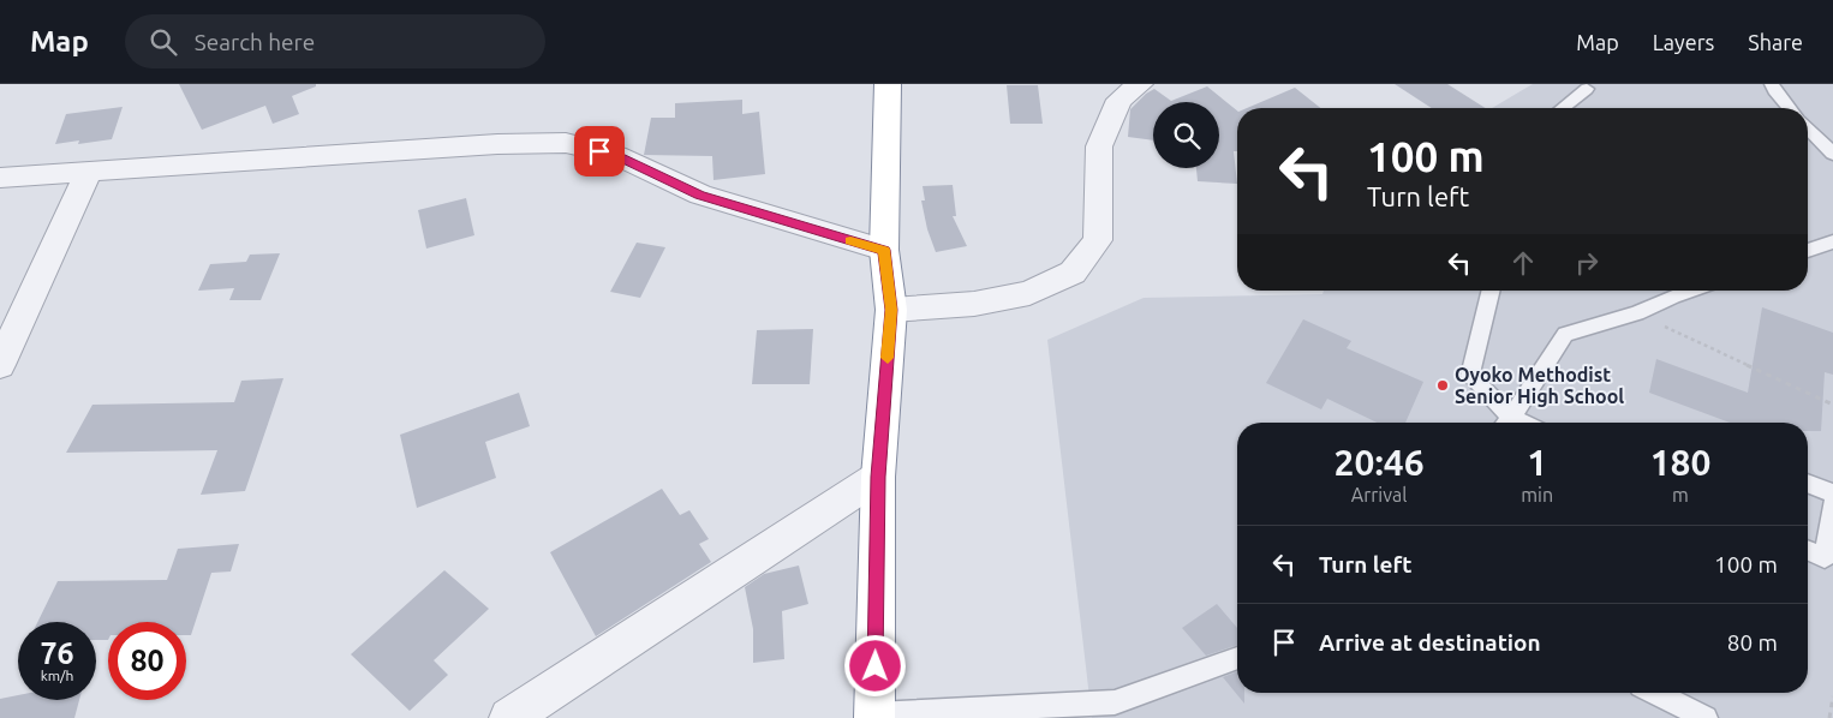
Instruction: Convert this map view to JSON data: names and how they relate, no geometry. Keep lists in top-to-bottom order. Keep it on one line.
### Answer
{"places":["Oyoko Methodist Senior High School"],"page":{"header":"Map","search":"Search here","nav":["Map","Layers","Share"],"turn":["100 m","Turn left"],"eta":["20:46","Arrival","1","min","180","m"],"list":[{"name":"Turn left","value":"100 m"},{"name":"Arrive at destination","value":"80 m"}],"speed":"76 km/h","limit":"80"}}
